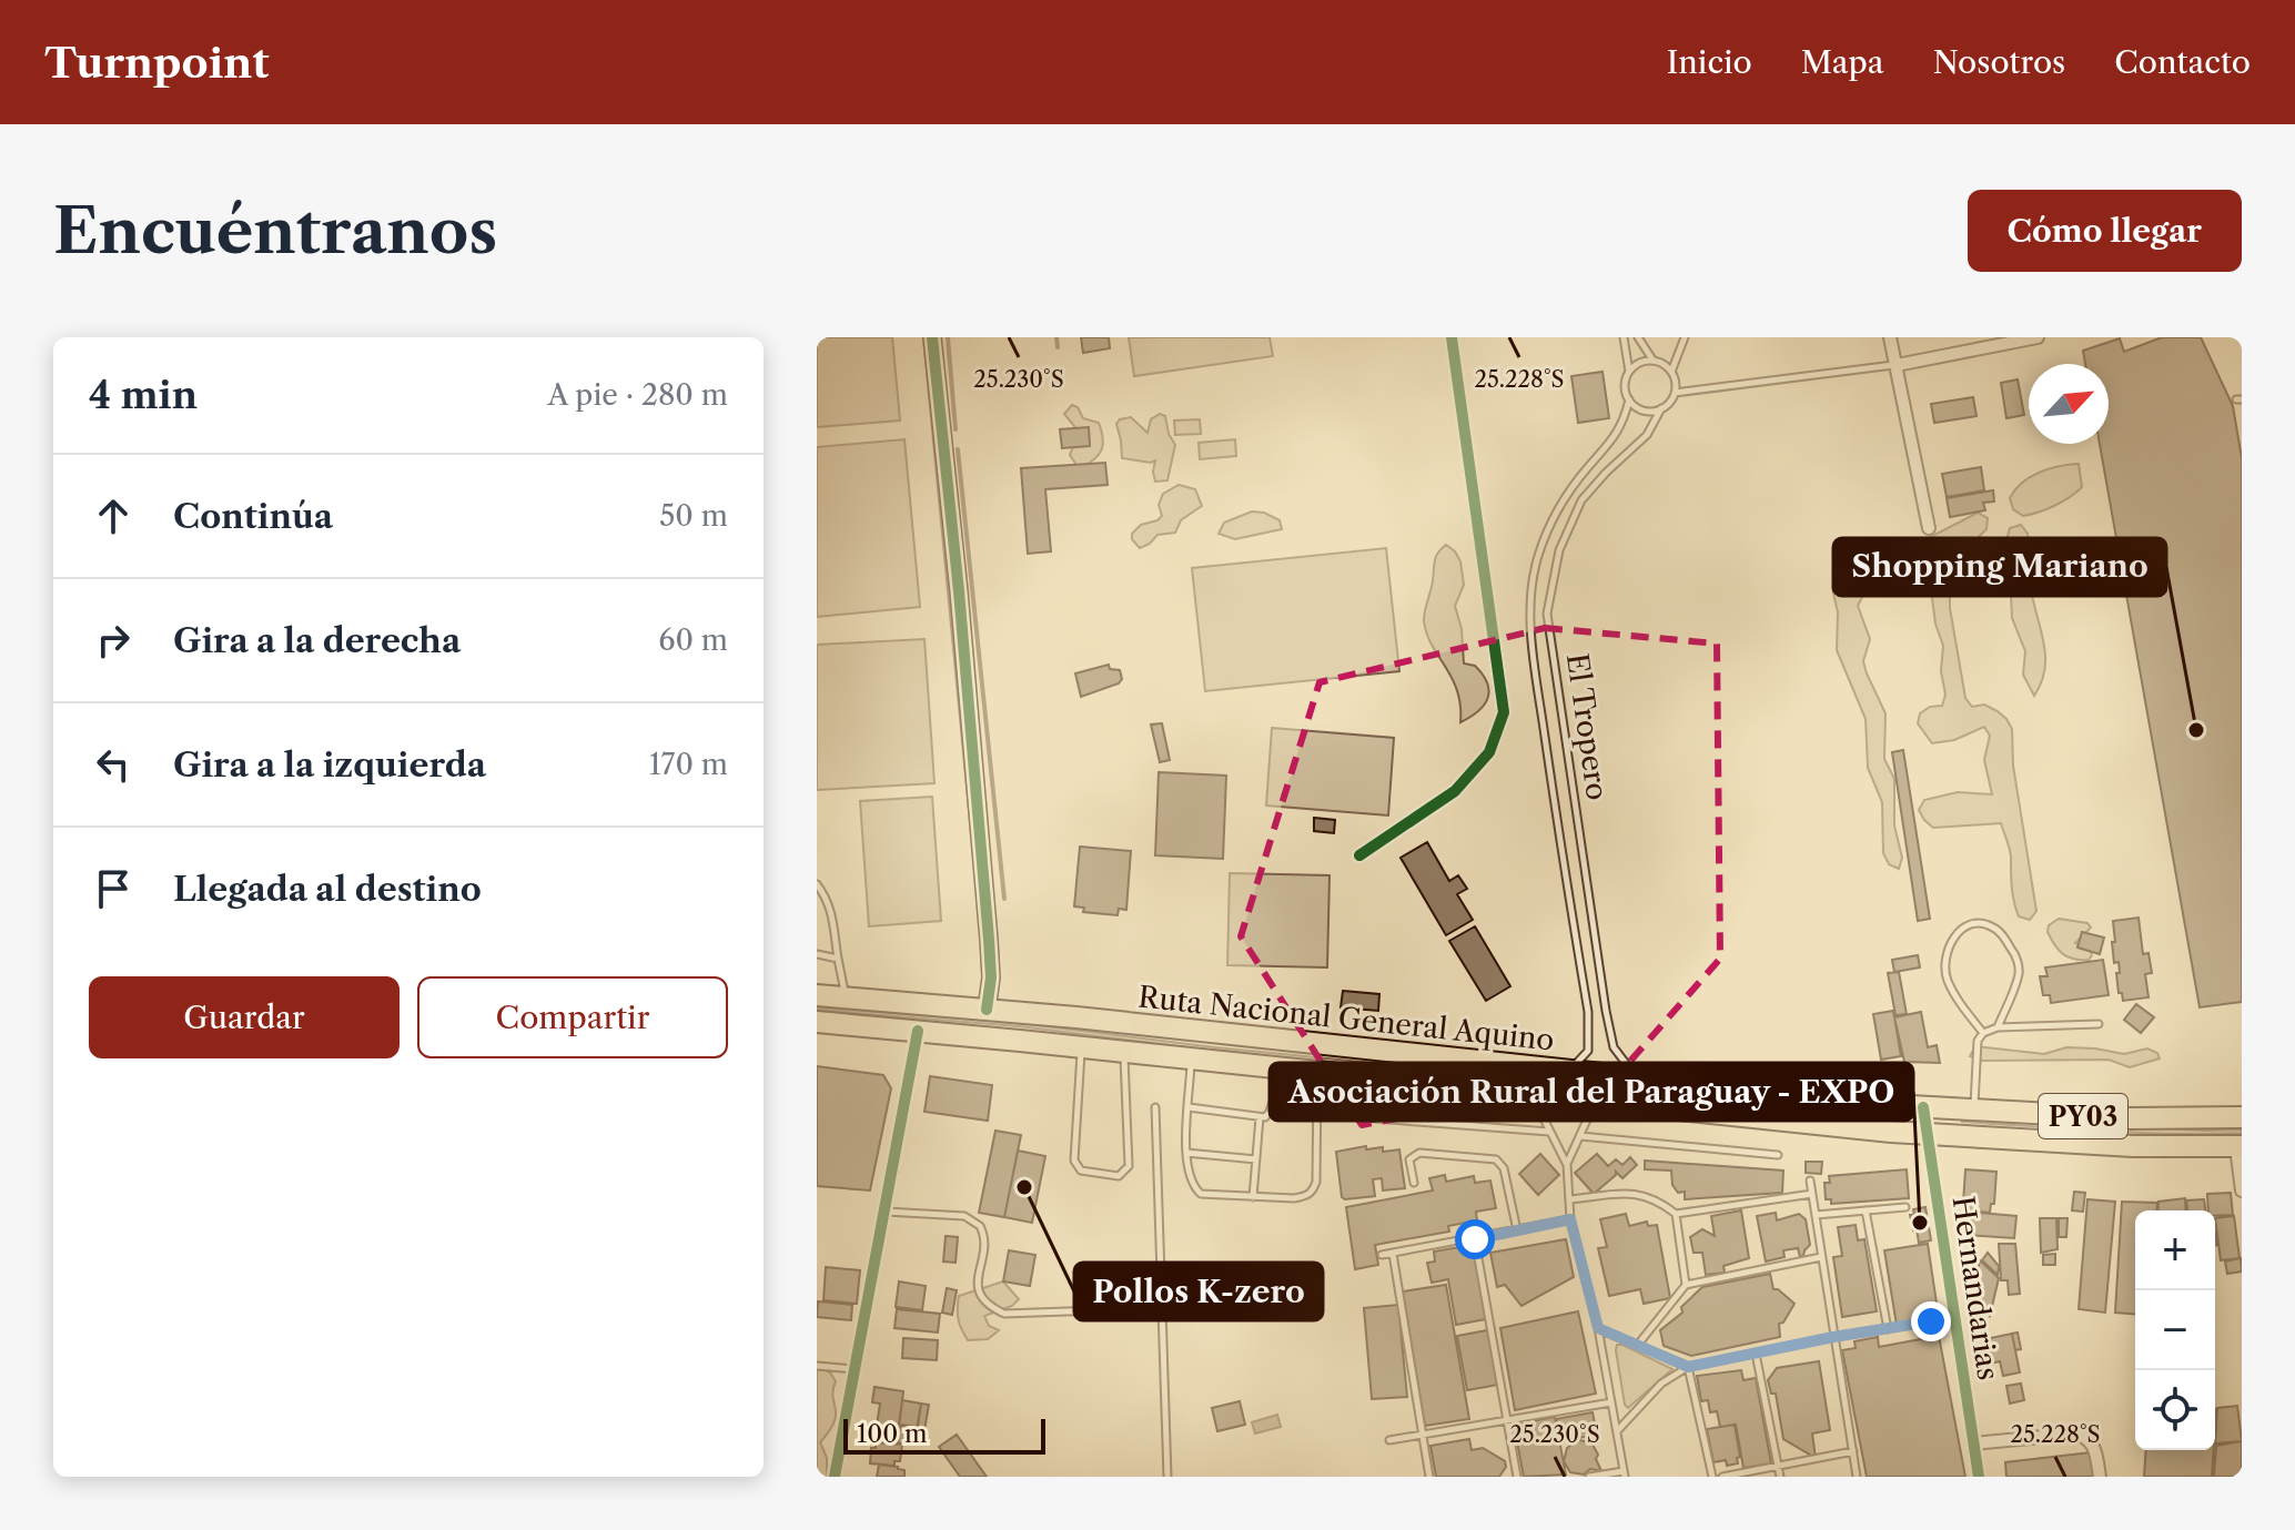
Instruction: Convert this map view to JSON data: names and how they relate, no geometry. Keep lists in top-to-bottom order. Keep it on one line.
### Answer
{"streets":{"highway":["Ruta Nacional General Aquino","PY03"],"street":["Hernandarias"],"lane":["El Tropero"]},"crossings":[["El Tropero","Ruta Nacional General Aquino"],["Ruta Nacional General Aquino","Hernandarias"]],"places":["Shopping Mariano","Pollos K-zero","Asociación Rural del Paraguay - EXPO"],"scale_bar":"100 m","north":"top right","page":{"header":"Turnpoint","nav":["Inicio","Mapa","Nosotros","Contacto"],"buttons":["Cómo llegar",["Guardar","Compartir"]],"title":"Encuéntranos","heading":["4 min","A pie · 280 m"],"list":[["Continúa","50 m"],["Gira a la derecha","60 m"],["Gira a la izquierda","170 m"],"Llegada al destino"],"map_buttons":["+","−"],"scale":"100 m"},"coordinates":["25.230°S","25.228°S"]}
